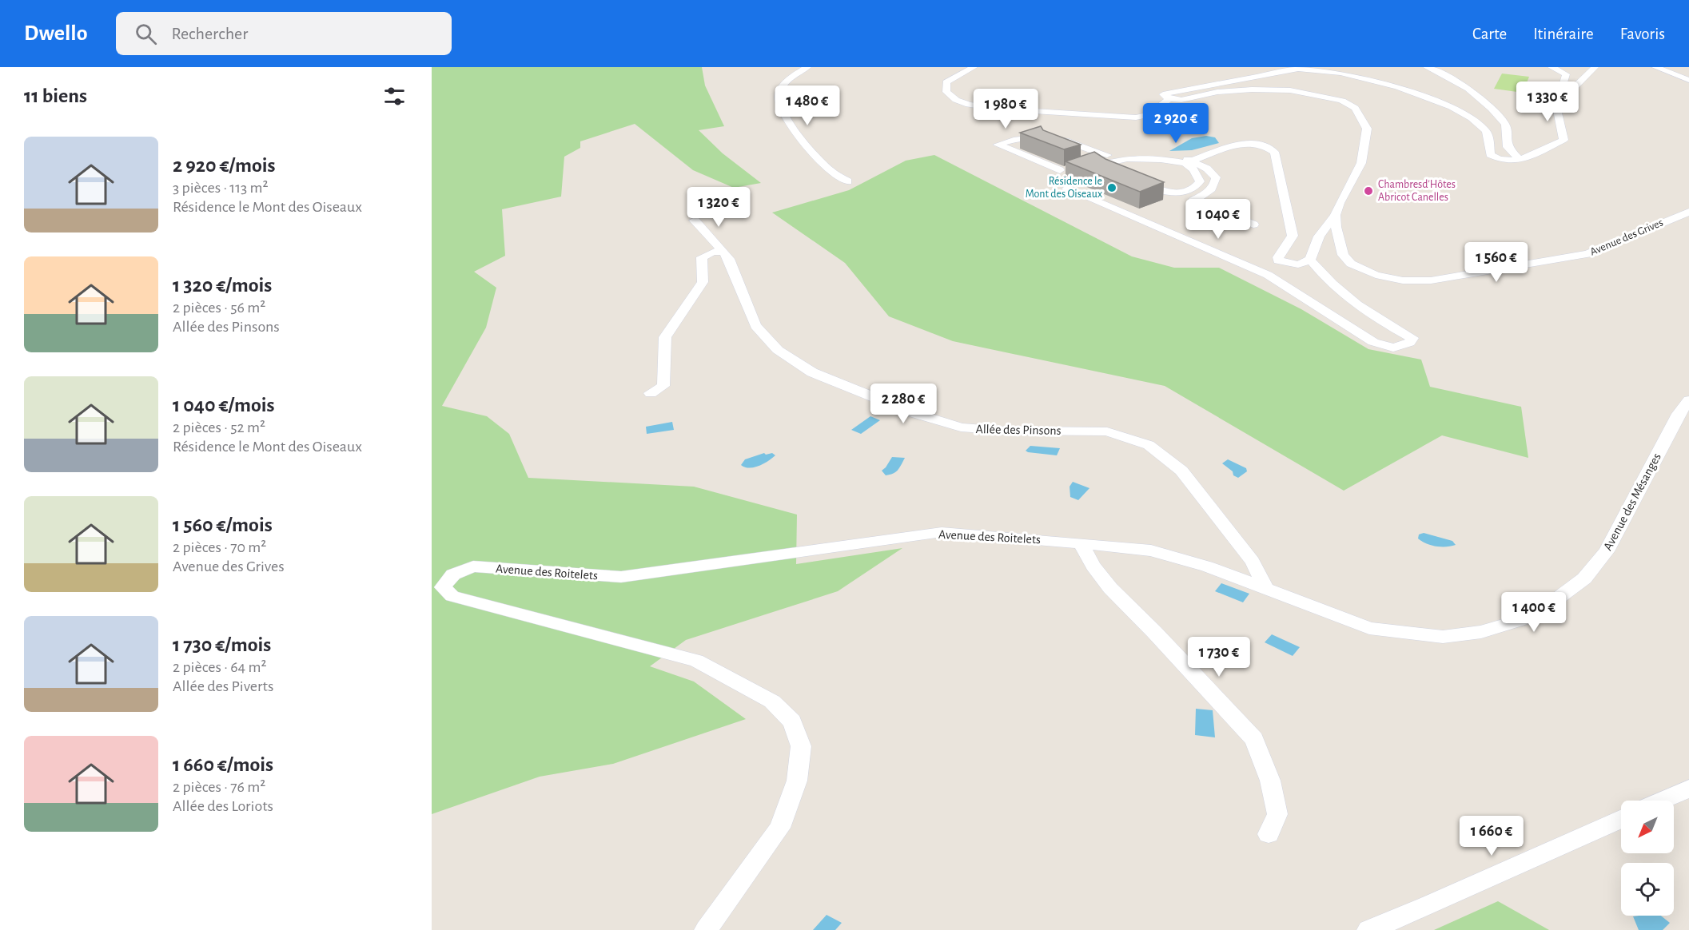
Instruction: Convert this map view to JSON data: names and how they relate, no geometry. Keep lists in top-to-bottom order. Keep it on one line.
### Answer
{"streets":{"street":["Avenue des Grives","Allée des Pinsons","Avenue des Mésanges","Avenue des Roitelets"]},"crossings":[["Allée des Pinsons","Avenue des Mésanges"],["Allée des Pinsons","Avenue des Roitelets"],["Avenue des Mésanges","Avenue des Roitelets"]],"places":["Résidence le Mont des Oiseaux","Chambresd'Hôtes Abricot Canelles"],"north":"bottom left","page":{"header":"Dwello","search":"Rechercher","nav":["Carte","Itinéraire","Favoris"],"heading":"11 biens","price":["1 330 €","1 480 €","1 980 €","2 920 €","1 320 €","1 040 €","1 560 €","2 280 €","1 400 €","1 730 €","1 660 €"],"list":[{"name":"2 920 €/mois","note":"3 pièces · 113 m² · Résidence le Mont des Oiseaux"},{"name":"1 320 €/mois","note":"2 pièces · 56 m² · Allée des Pinsons"},{"name":"1 040 €/mois","note":"2 pièces · 52 m² · Résidence le Mont des Oiseaux"},{"name":"1 560 €/mois","note":"2 pièces · 70 m² · Avenue des Grives"},{"name":"1 730 €/mois","note":"2 pièces · 64 m² · Allée des Piverts"},{"name":"1 660 €/mois","note":"2 pièces · 76 m² · Allée des Loriots"}]}}
